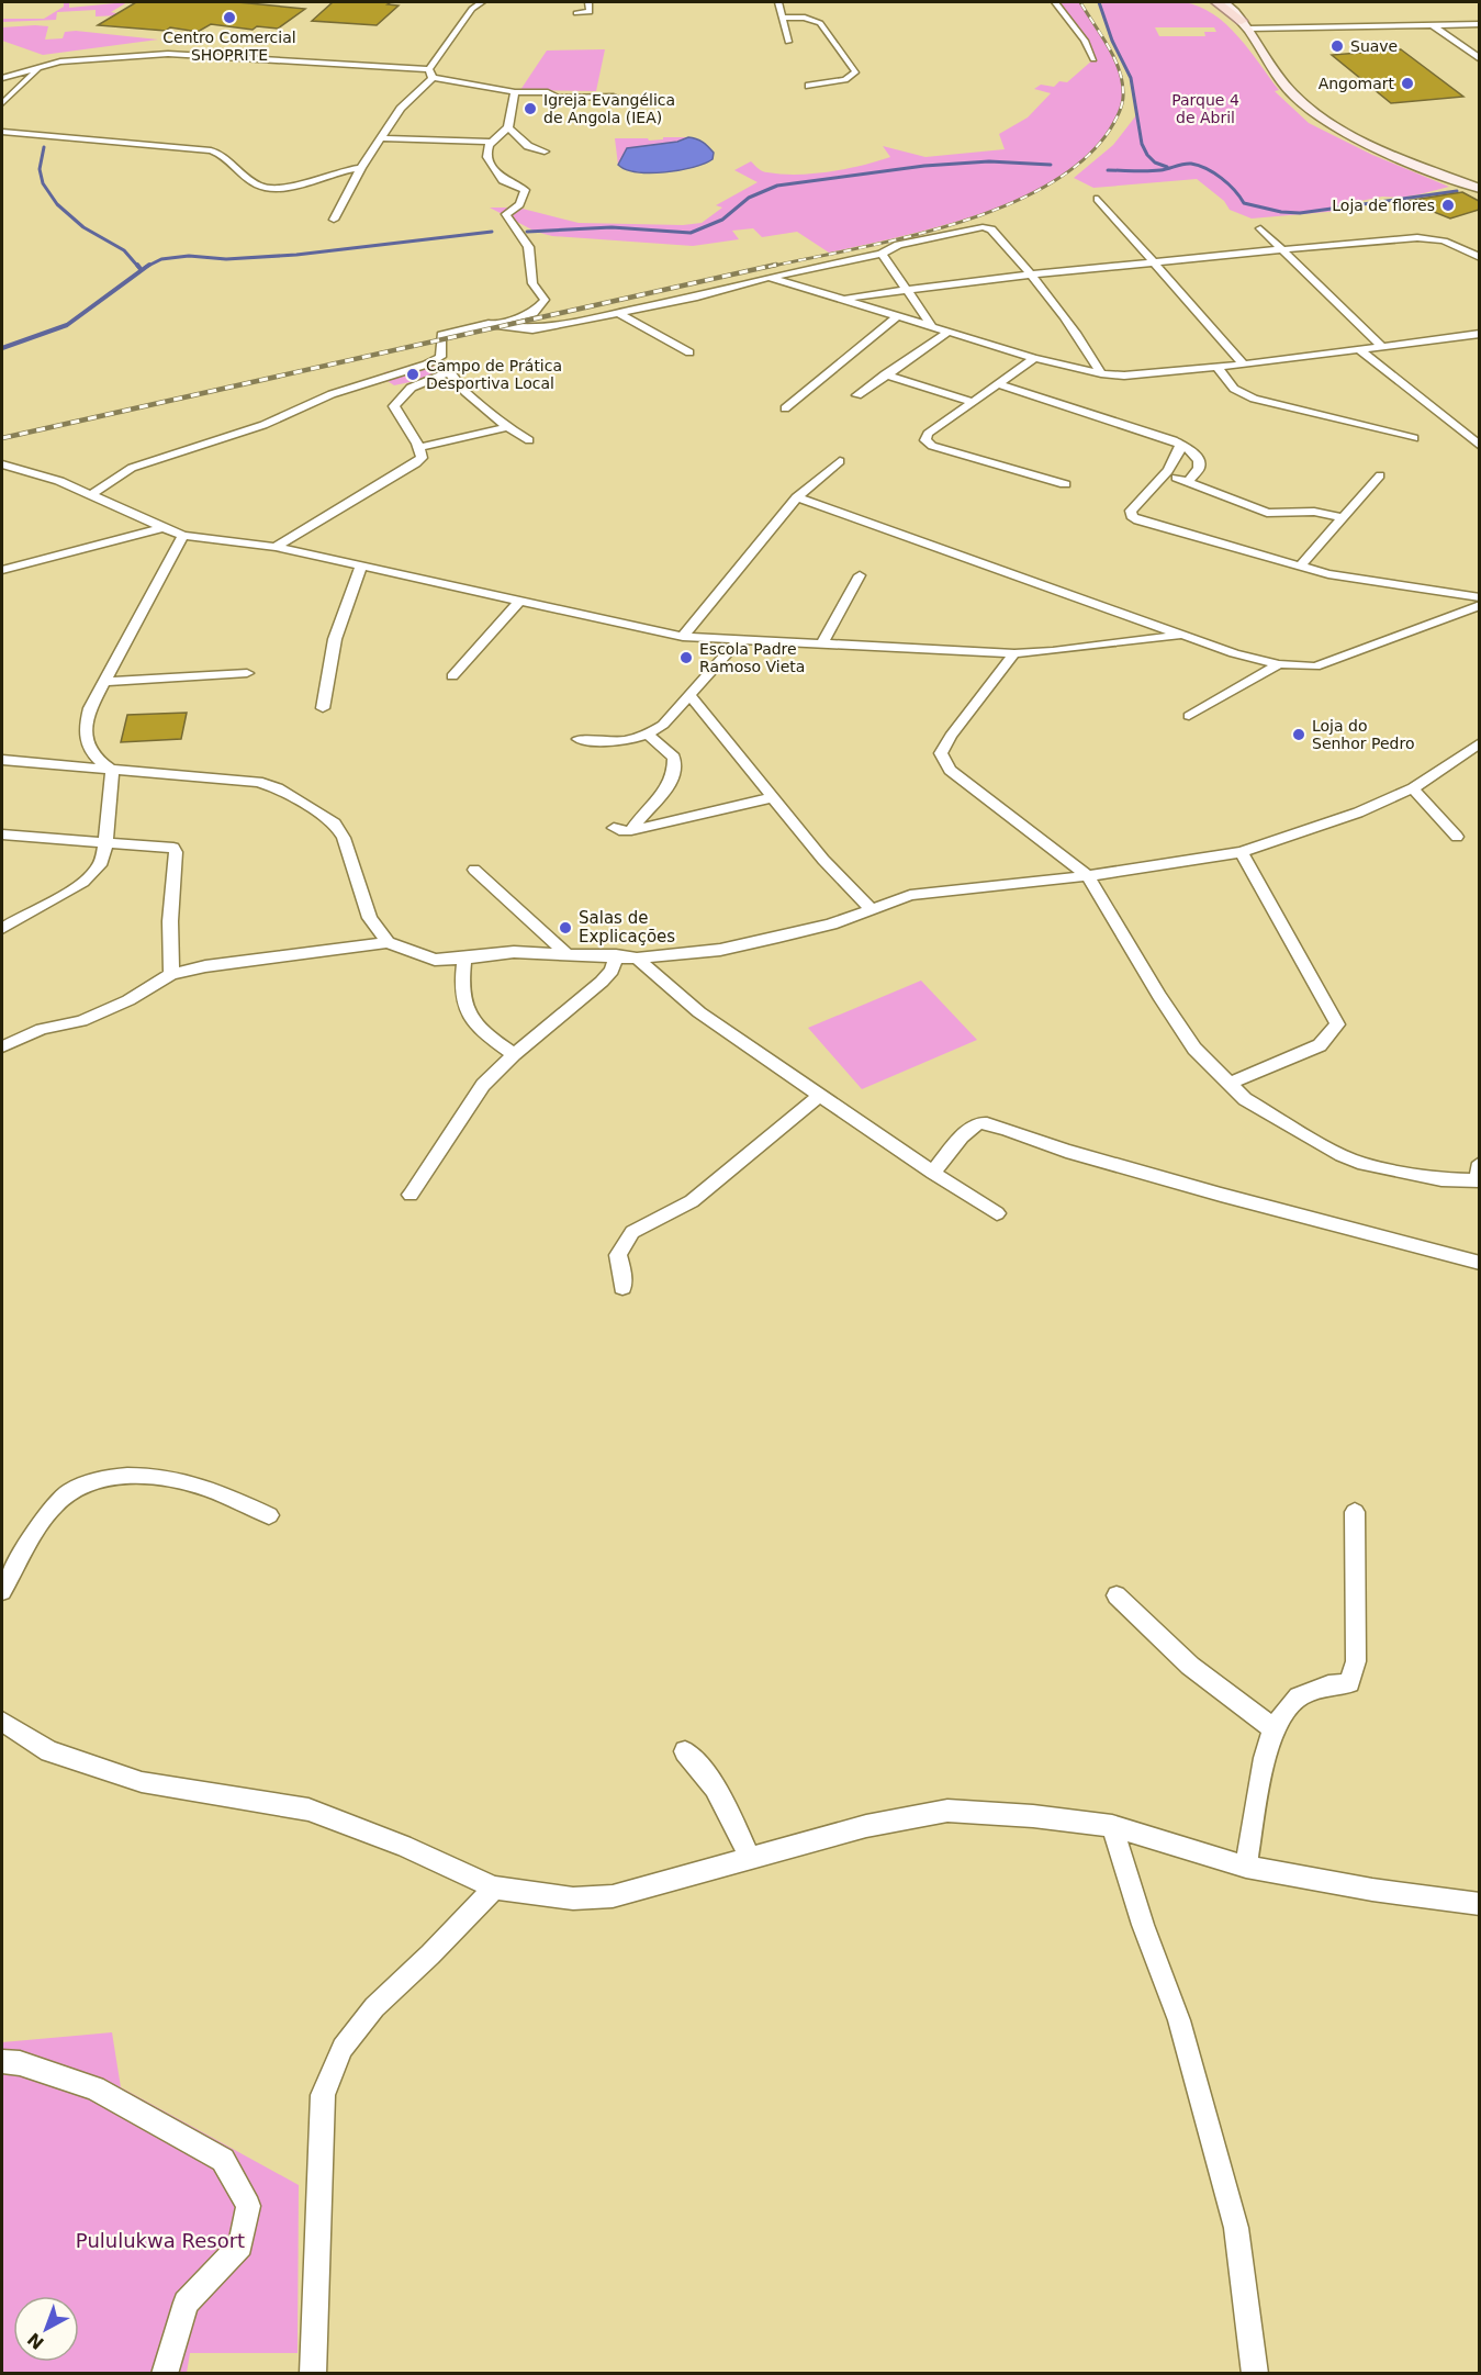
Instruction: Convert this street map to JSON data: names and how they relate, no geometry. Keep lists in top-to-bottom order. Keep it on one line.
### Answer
{"parks":["Parque 4 de Abril","Pululukwa Resort"],"places":["Centro Comercial SHOPRITE","Suave","Angomart","Igreja Evangélica de Angola (IEA)","Loja de flores","Campo de Prática Desportiva Local","Escola Padre Ramoso Vieta","Loja do Senhor Pedro","Salas de Explicações"],"north":"bottom left"}
